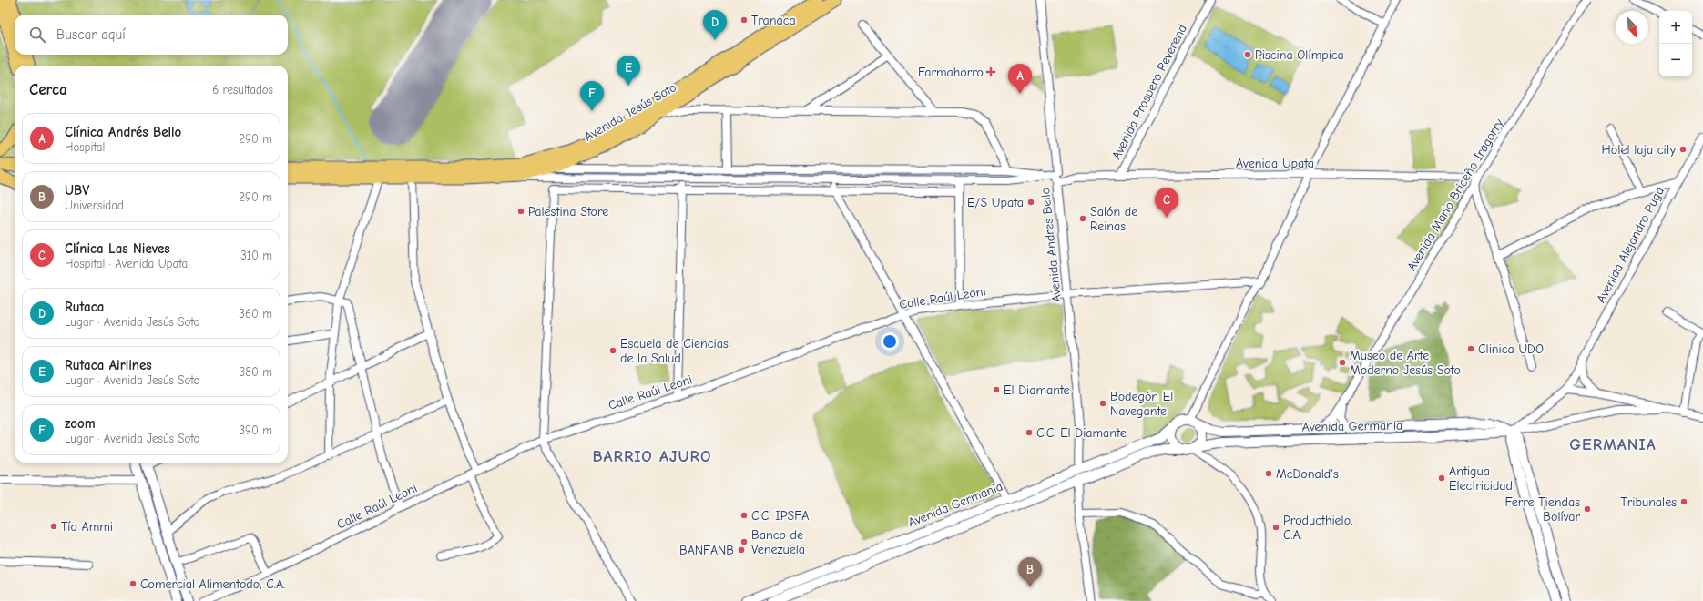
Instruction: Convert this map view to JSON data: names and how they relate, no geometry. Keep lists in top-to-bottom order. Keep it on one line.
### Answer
{"streets":{"main road":["Avenida Jesús Soto"],"street":["Avenida Prospero Reverend","Avenida Upata","Avenida Mario Briceño Iragorry","Avenida Andres Bello","Avenida Alejandro Puga","Calle Raúl Leoni","Avenida Germania"]},"crossings":[["Avenida Prospero Reverend","Avenida Upata"],["Avenida Upata","Avenida Mario Briceño Iragorry"],["Avenida Upata","Avenida Andres Bello"],["Avenida Mario Briceño Iragorry","Avenida Germania"],["Avenida Andres Bello","Calle Raúl Leoni"],["Avenida Andres Bello","Avenida Germania"]],"districts":["GERMANIA","BARRIO AJURO"],"places":{"other":["Tranaca","Piscina Olímpica","Hotel laja city","E/S Upata","Palestina Store","Salón de Reinas","Clinica UDO","Escuela de Ciencias de la Salud","Museo de Arte Moderno Jesús Soto","El Diamante","Bodegón El Navegante","C.C. El Diamante","McDonald's","Antigua Electricidad","Tribunales","Ferre Tiendas Bolívar","C.C. IPSFA","Tío Ammi","Producthielo, C.A.","Banco de Venezuela","BANFANB","Comercial Alimentodo, C.A."],"health":["Farmahorro"]},"north":"bottom right","page":{"pins":["D","E","A","F","C","B"],"map_buttons":["+","−"],"search":"Buscar aquí","heading":["Cerca","6 resultados"],"list":[{"mark":"A","name":"Clínica Andrés Bello","note":"Hospital","value":"290 m"},{"mark":"B","name":"UBV","note":"Universidad","value":"290 m"},{"mark":"C","name":"Clínica Las Nieves","note":"Hospital · Avenida Upata","value":"310 m"},{"mark":"D","name":"Rutaca","note":"Lugar · Avenida Jesús Soto","value":"360 m"},{"mark":"E","name":"Rutaca Airlines","note":"Lugar · Avenida Jesús Soto","value":"380 m"},{"mark":"F","name":"zoom","note":"Lugar · Avenida Jesús Soto","value":"390 m"}]}}
